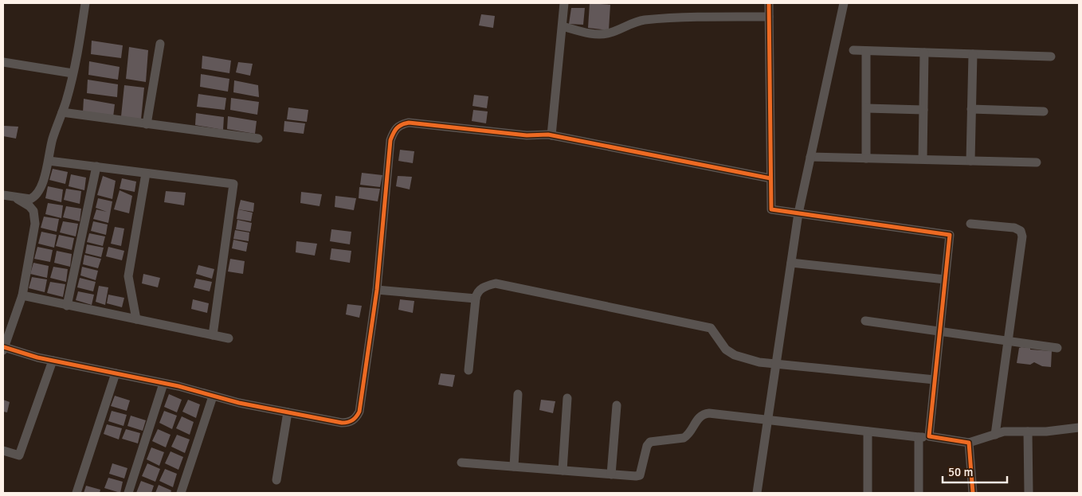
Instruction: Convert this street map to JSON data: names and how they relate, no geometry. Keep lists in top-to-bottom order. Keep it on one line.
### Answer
{"scale_bar":"50 m"}
